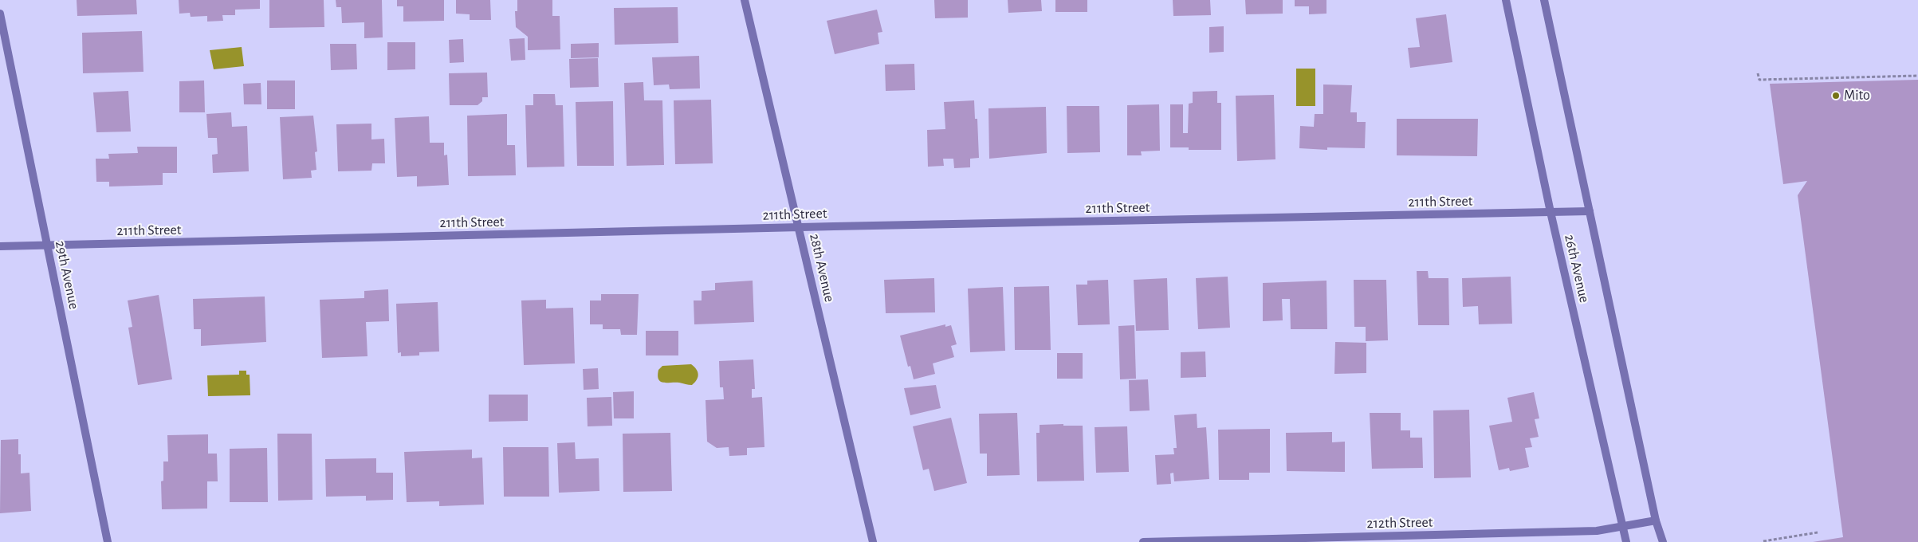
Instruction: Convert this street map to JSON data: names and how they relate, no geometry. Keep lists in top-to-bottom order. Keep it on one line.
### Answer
{"streets":{"street":["211th Street","28th Avenue","26th Avenue","29th Avenue","212th Street"]},"crossings":[["211th Street","28th Avenue"],["211th Street","26th Avenue"],["211th Street","29th Avenue"],["26th Avenue","212th Street"]],"places":["Mito"]}
